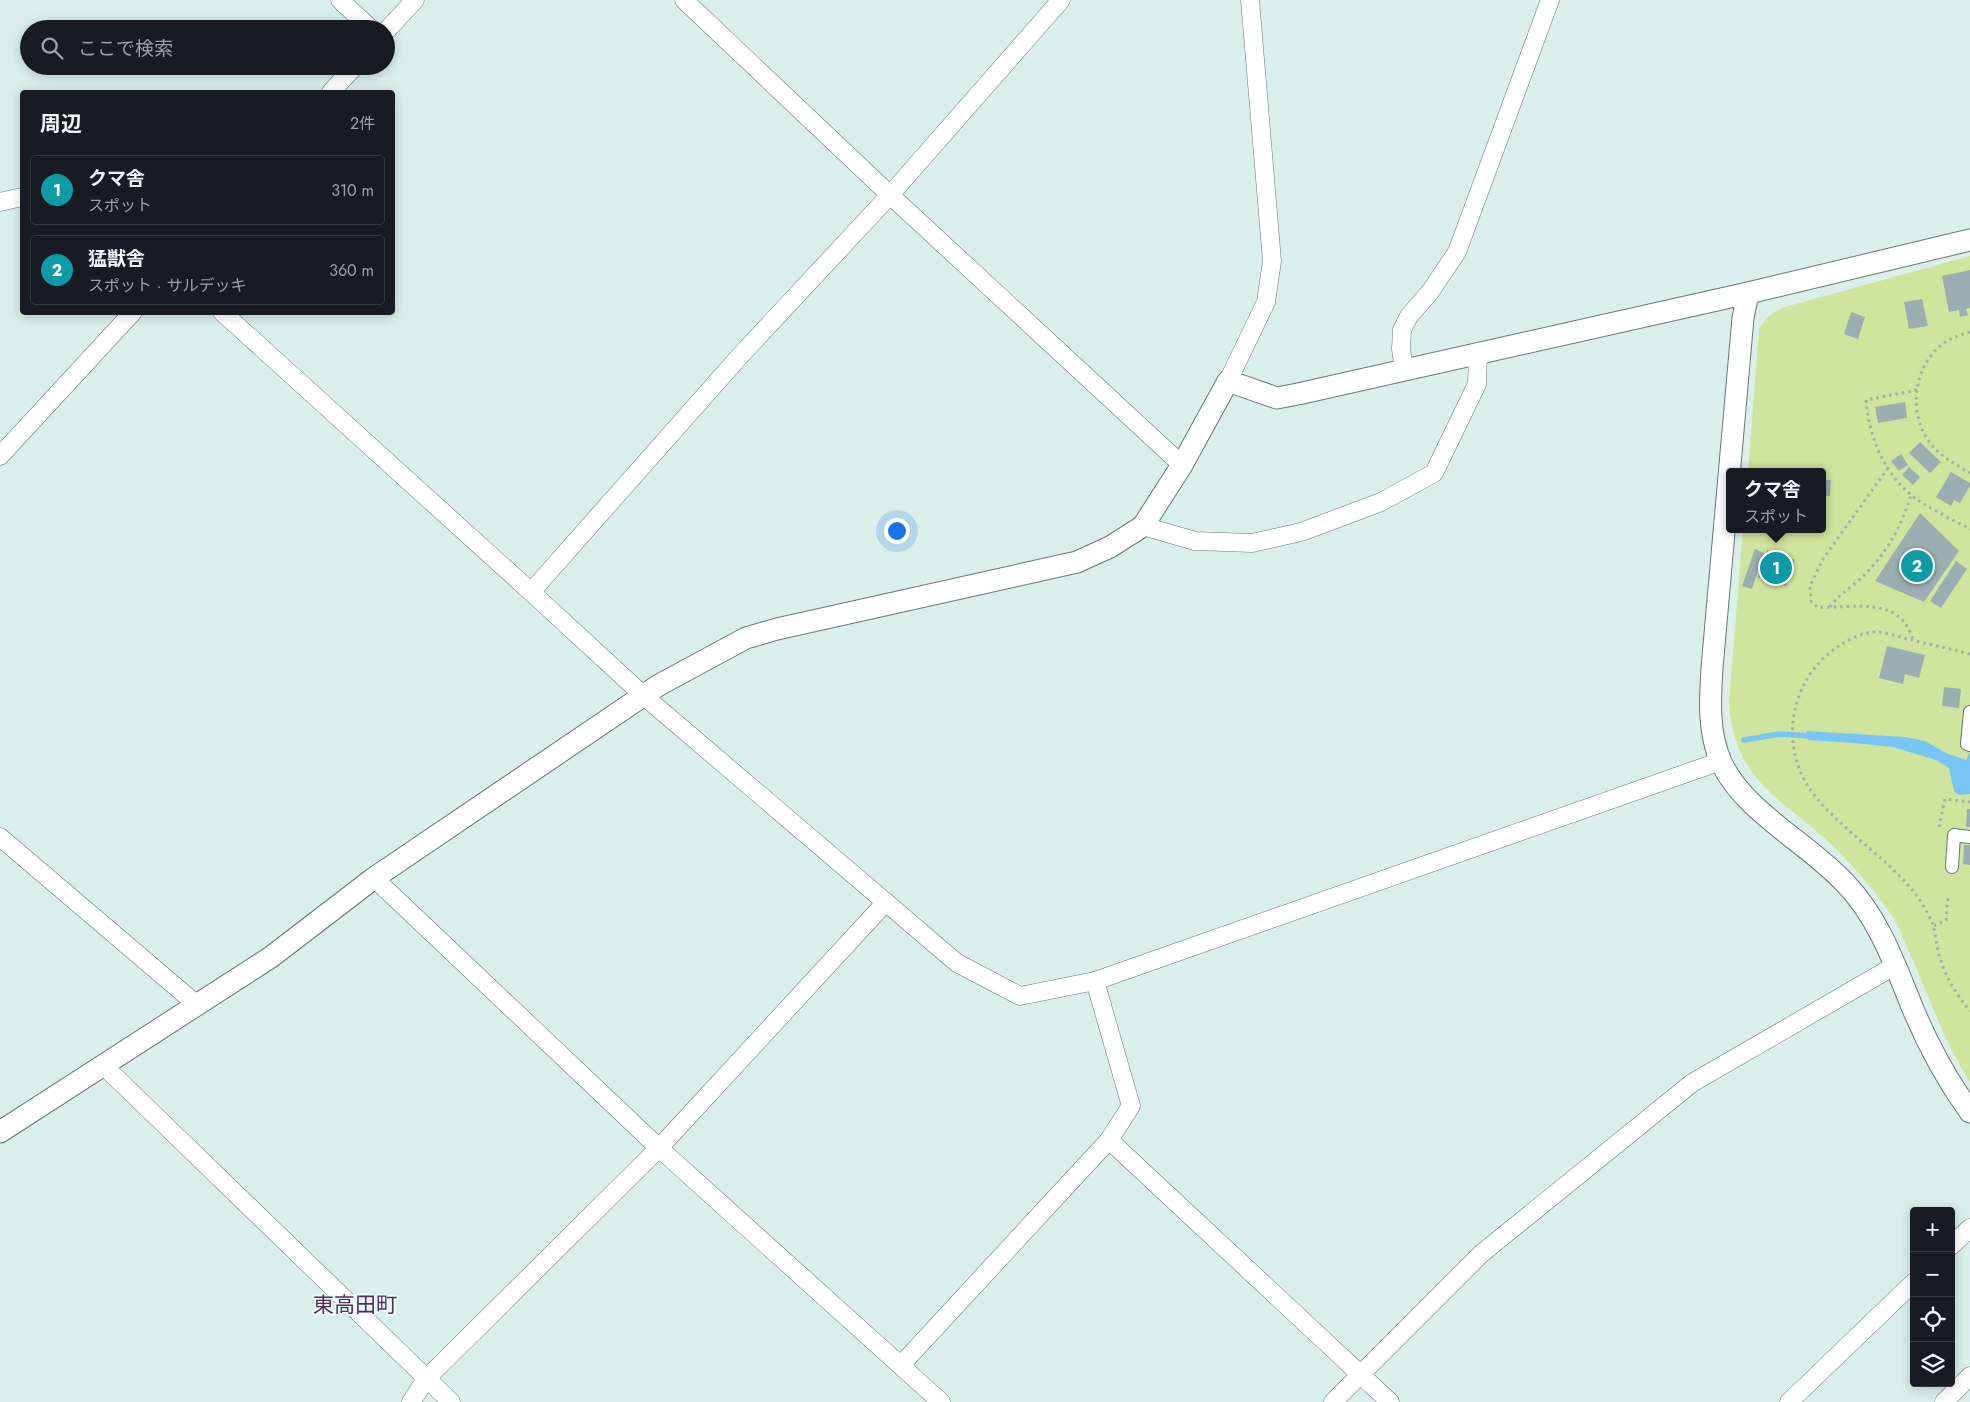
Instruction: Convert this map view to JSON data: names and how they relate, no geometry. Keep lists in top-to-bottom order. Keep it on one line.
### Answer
{"districts":["東高田町"],"page":{"search":"ここで検索","heading":["周辺","2件"],"list":[{"mark":"1","name":"クマ舎","note":"スポット","value":"310 m"},{"mark":"2","name":"猛獣舎","note":"スポット · サルデッキ","value":"360 m"}],"popup":["クマ舎","スポット"],"pins":["2","1"],"map_buttons":["+","−"]}}
